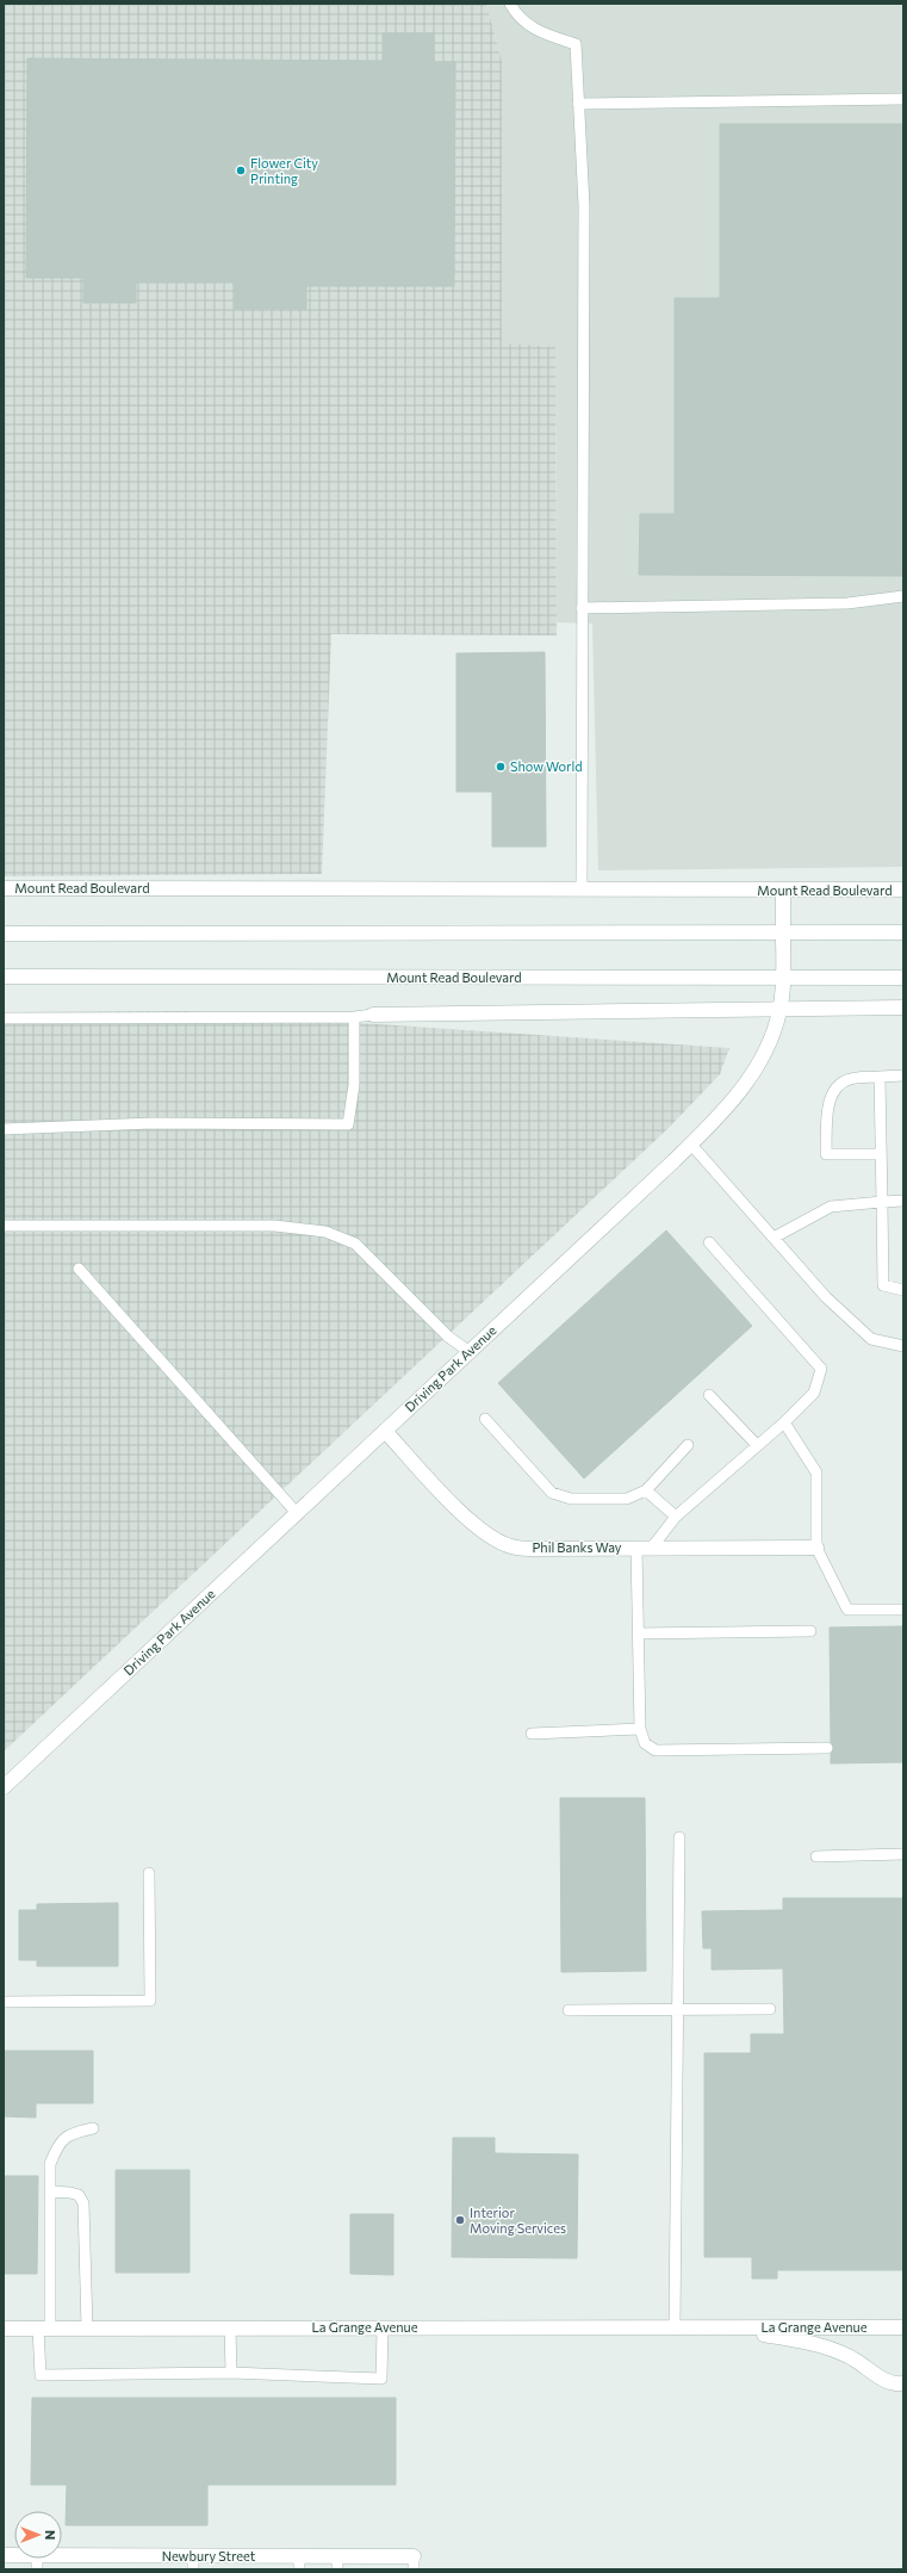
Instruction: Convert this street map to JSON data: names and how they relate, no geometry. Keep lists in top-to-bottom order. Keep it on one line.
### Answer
{"streets":{"street":["Mount Read Boulevard","Driving Park Avenue","Phil Banks Way","La Grange Avenue","Newbury Street"]},"crossings":[["Mount Read Boulevard","Driving Park Avenue"],["Driving Park Avenue","Phil Banks Way"]],"places":["Flower City Printing","Show World","Interior Moving Services"],"north":"right"}
